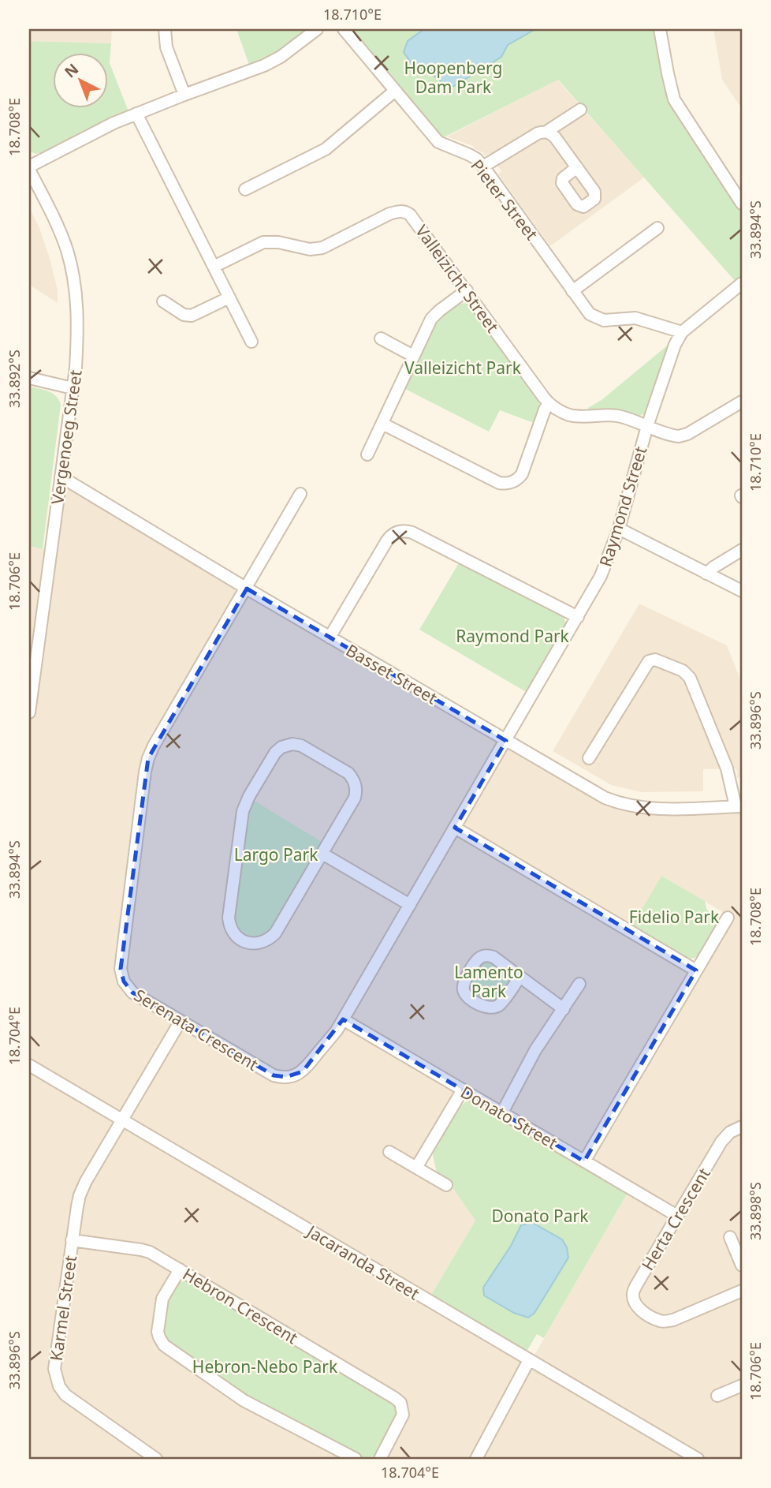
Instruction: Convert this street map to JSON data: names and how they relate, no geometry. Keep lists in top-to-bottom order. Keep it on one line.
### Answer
{"streets":{"street":["Pieter Street","Valleizicht Street","Vergenoeg Street","Raymond Street","Basset Street","Serenata Crescent","Donato Street","Herta Crescent","Jacaranda Street","Hebron Crescent","Karmel Street"]},"crossings":[["Pieter Street","Raymond Street"],["Valleizicht Street","Raymond Street"],["Vergenoeg Street","Basset Street"],["Raymond Street","Basset Street"],["Raymond Street","Serenata Crescent"],["Basset Street","Serenata Crescent"],["Serenata Crescent","Donato Street"],["Serenata Crescent","Karmel Street"],["Donato Street","Herta Crescent"],["Jacaranda Street","Karmel Street"],["Hebron Crescent","Karmel Street"]],"parks":["Hoopenberg Dam Park","Valleizicht Park","Raymond Park","Largo Park","Fidelio Park","Lamento Park","Donato Park","Hebron-Nebo Park"],"north":"top left","coordinates":["18.710°E","18.708°E","33.894°S","33.892°S","18.706°E","33.896°S","18.704°E","33.898°S"]}
